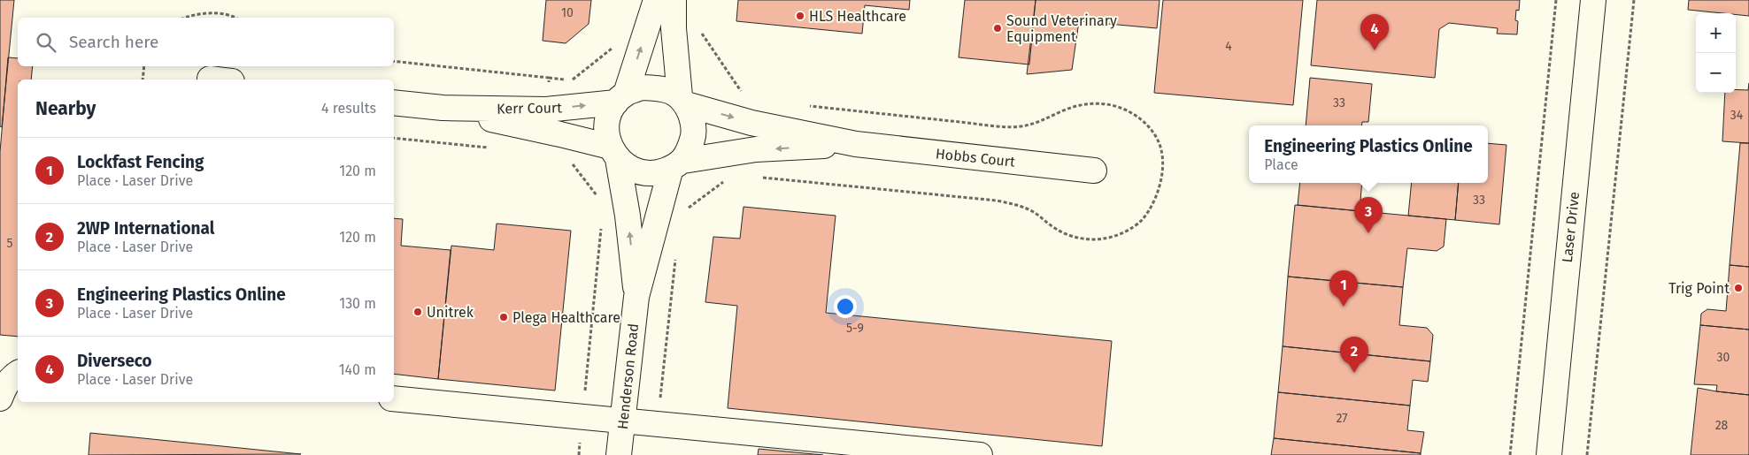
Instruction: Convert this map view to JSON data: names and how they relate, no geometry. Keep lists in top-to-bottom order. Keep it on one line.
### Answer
{"streets":{"street":["Kerr Court","Hobbs Court","Laser Drive","Henderson Road"]},"crossings":[["Kerr Court","Hobbs Court"],["Kerr Court","Henderson Road"],["Hobbs Court","Henderson Road"]],"places":["HLS Healthcare","Sound Veterinary Equipment","Trig Point","Unitrek","Plega Healthcare"],"house_numbers":["10","4","33","34","33","5","5-9","30","27","28"],"page":{"map_buttons":["+","−"],"pins":["4","3","1","2"],"search":"Search here","heading":["Nearby","4 results"],"popup":["Engineering Plastics Online","Place"],"list":[{"mark":"1","name":"Lockfast Fencing","note":"Place · Laser Drive","value":"120 m"},{"mark":"2","name":"2WP International","note":"Place · Laser Drive","value":"120 m"},{"mark":"3","name":"Engineering Plastics Online","note":"Place · Laser Drive","value":"130 m"},{"mark":"4","name":"Diverseco","note":"Place · Laser Drive","value":"140 m"}]}}
